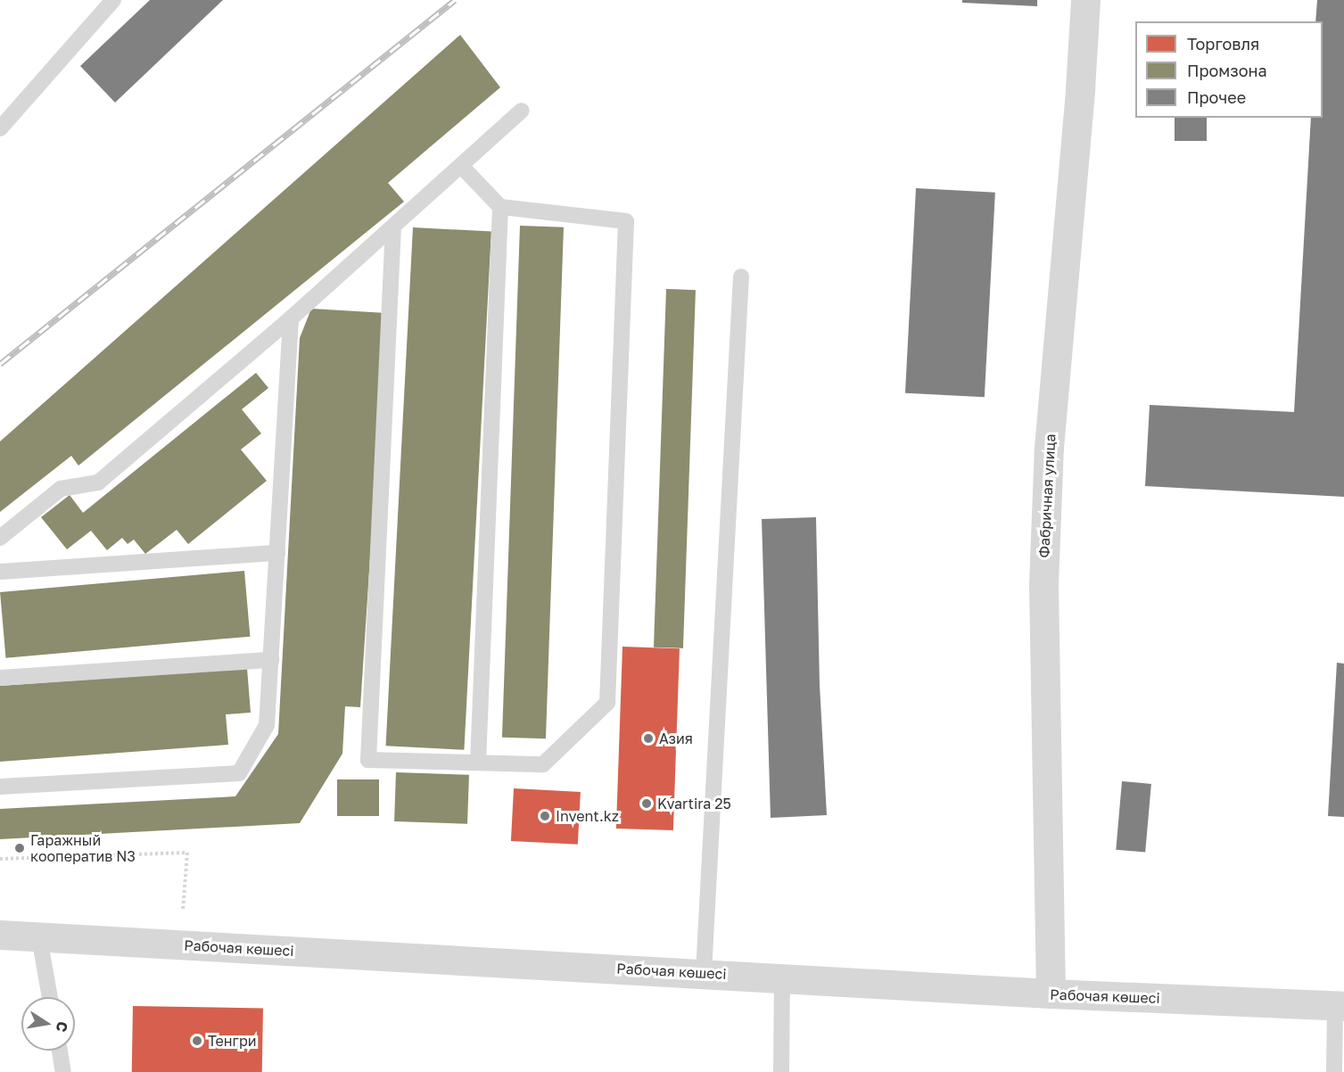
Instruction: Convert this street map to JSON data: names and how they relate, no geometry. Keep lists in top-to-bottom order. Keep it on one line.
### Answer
{"streets":{"street":["Фабричная улица","Рабочая көшесі"]},"crossings":[["Фабричная улица","Рабочая көшесі"]],"places":["Азия","Kvartira 25","Invent.kz","Гаражный кооператив N3","Тенгри"],"legend":["Торговля","Промзона","Прочее"],"north":"right"}
